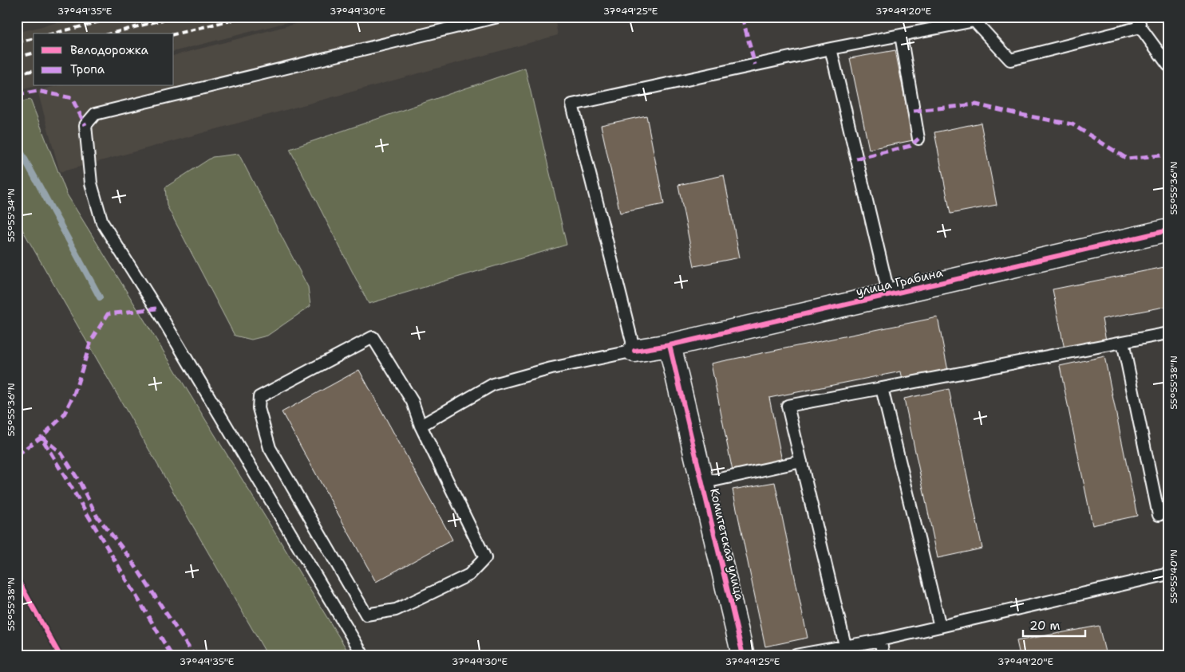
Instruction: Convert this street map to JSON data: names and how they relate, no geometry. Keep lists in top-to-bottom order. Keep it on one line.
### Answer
{"streets":{"street":["улица Грабина","Комитетская улица"]},"crossings":[["улица Грабина","Комитетская улица"]],"legend":["Велодорожка","Тропа"],"scale_bar":"20 m","coordinates":["37°49'35\"E","37°49'30\"E","37°49'25\"E","37°49'20\"E","55°55'36\"N","55°55'34\"N","55°55'38\"N","55°55'40\"N"]}
